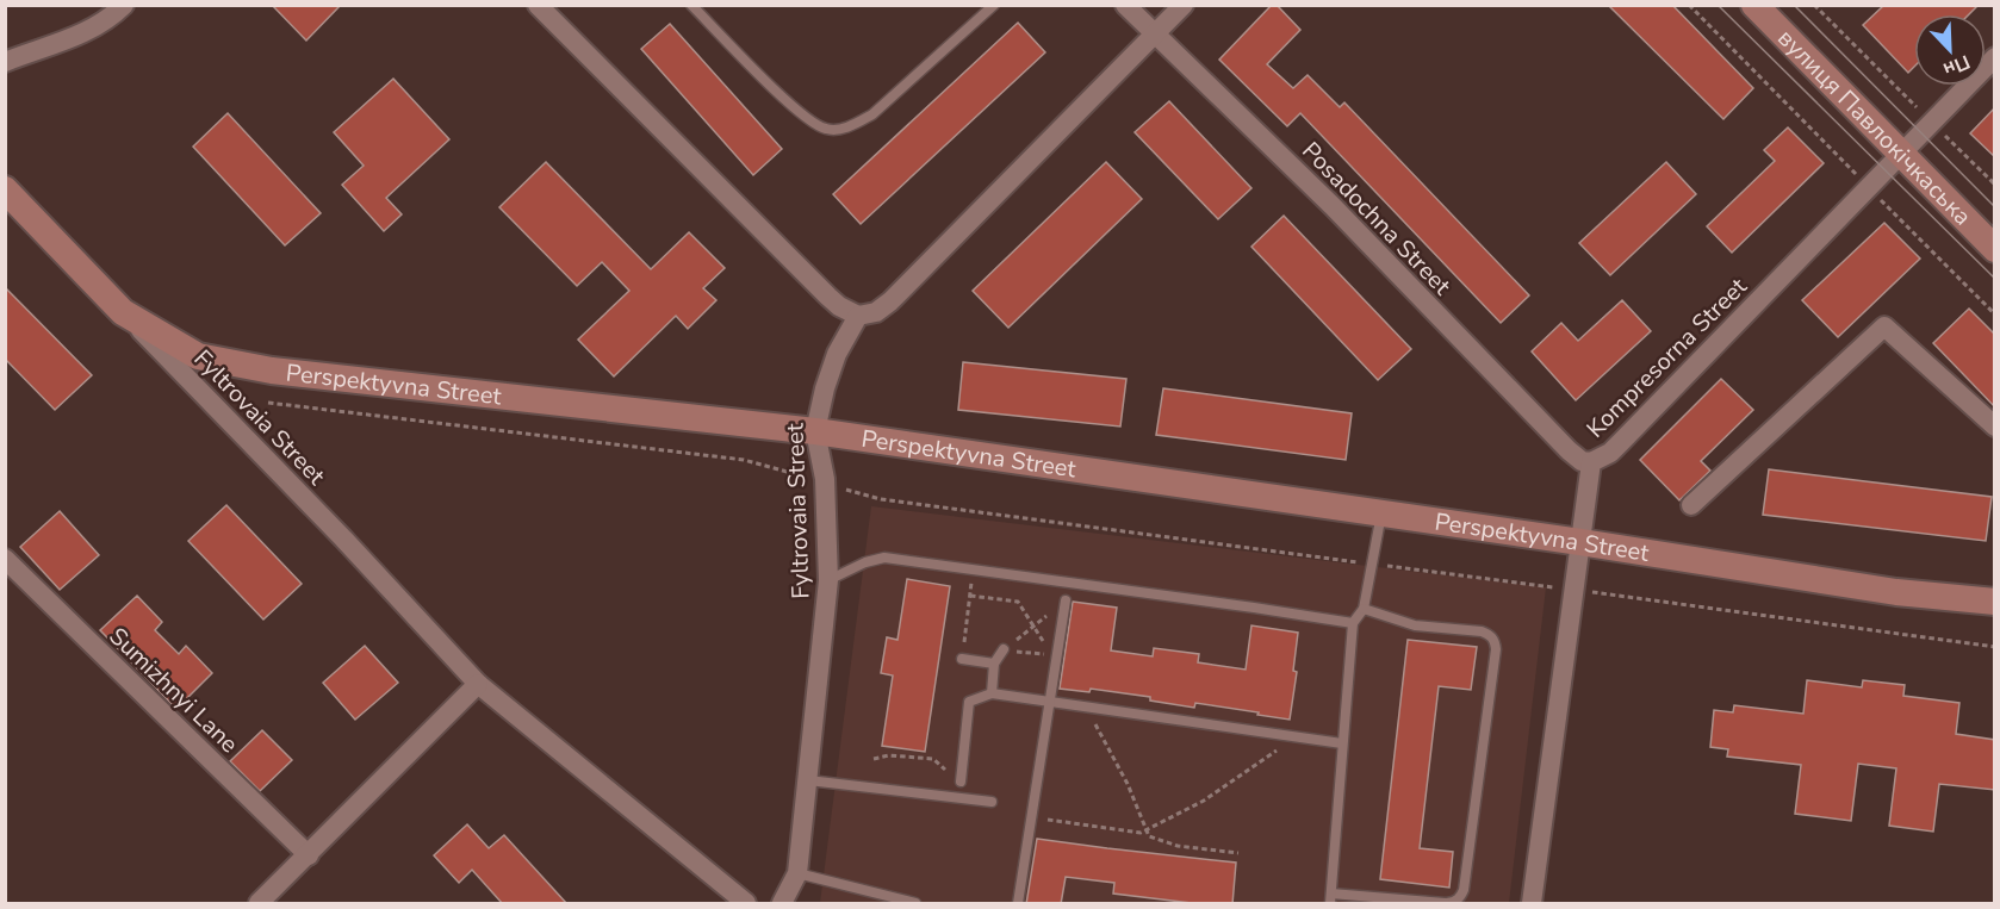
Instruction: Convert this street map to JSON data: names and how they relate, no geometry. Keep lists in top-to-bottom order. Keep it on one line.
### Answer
{"streets":{"street":["вулиця Павлокічкаська","Posadochna Street","Kompresorna Street","Perspektyvna Street","Fyltrovaia Street","Sumizhnyi Lane"]},"crossings":[["вулиця Павлокічкаська","Kompresorna Street"],["Posadochna Street","Kompresorna Street"],["Kompresorna Street","Perspektyvna Street"],["Perspektyvna Street","Fyltrovaia Street"]],"north":"bottom right"}
